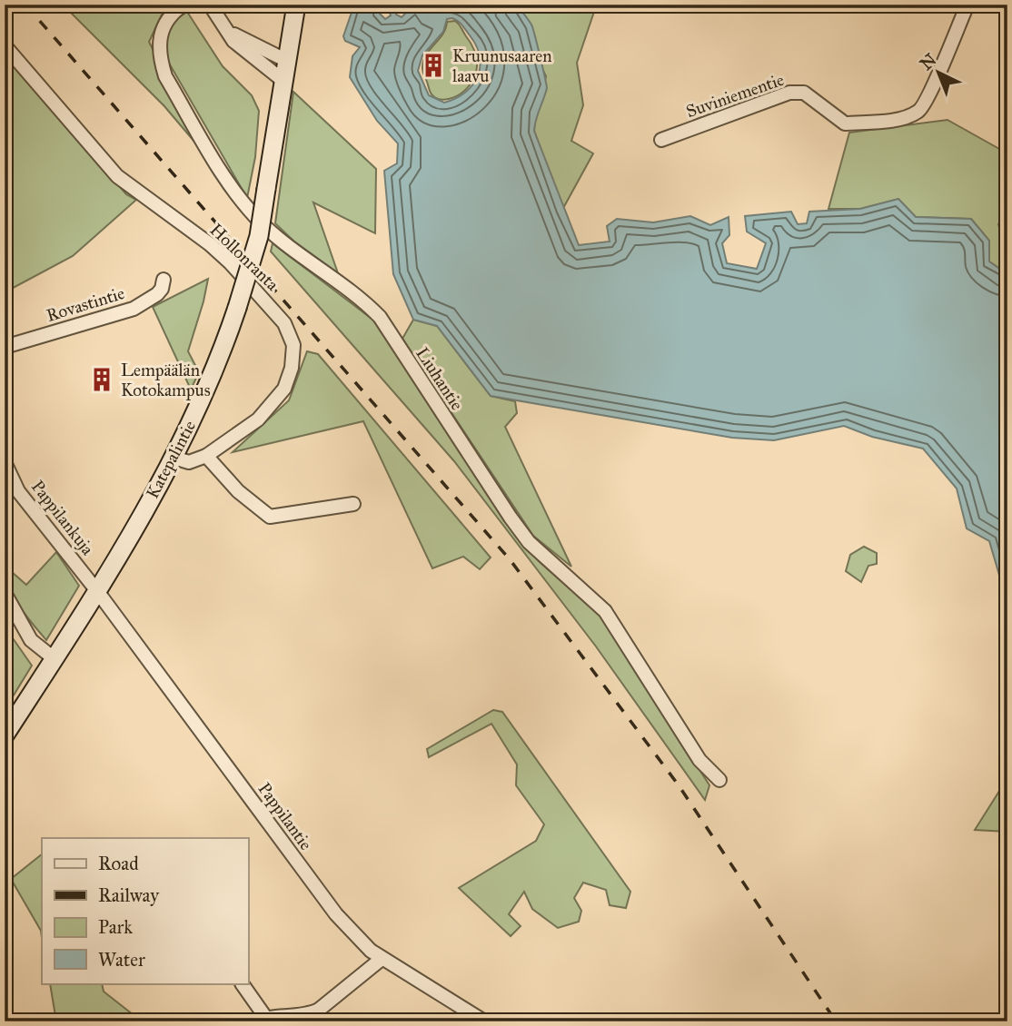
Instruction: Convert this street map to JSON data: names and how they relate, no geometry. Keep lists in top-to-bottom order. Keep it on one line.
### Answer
{"streets":{"street":["Suviniementie","Hollonranta","Rovastintie","Liuhantie","Katepalintie","Pappilankuja","Pappilantie"]},"crossings":[["Katepalintie","Pappilankuja"],["Katepalintie","Pappilantie"],["Pappilankuja","Pappilantie"]],"places":{"building":["Kruunusaaren laavu","Lempäälän Kotokampus"]},"legend":["Road","Railway","Park","Water"],"north":"top left"}
